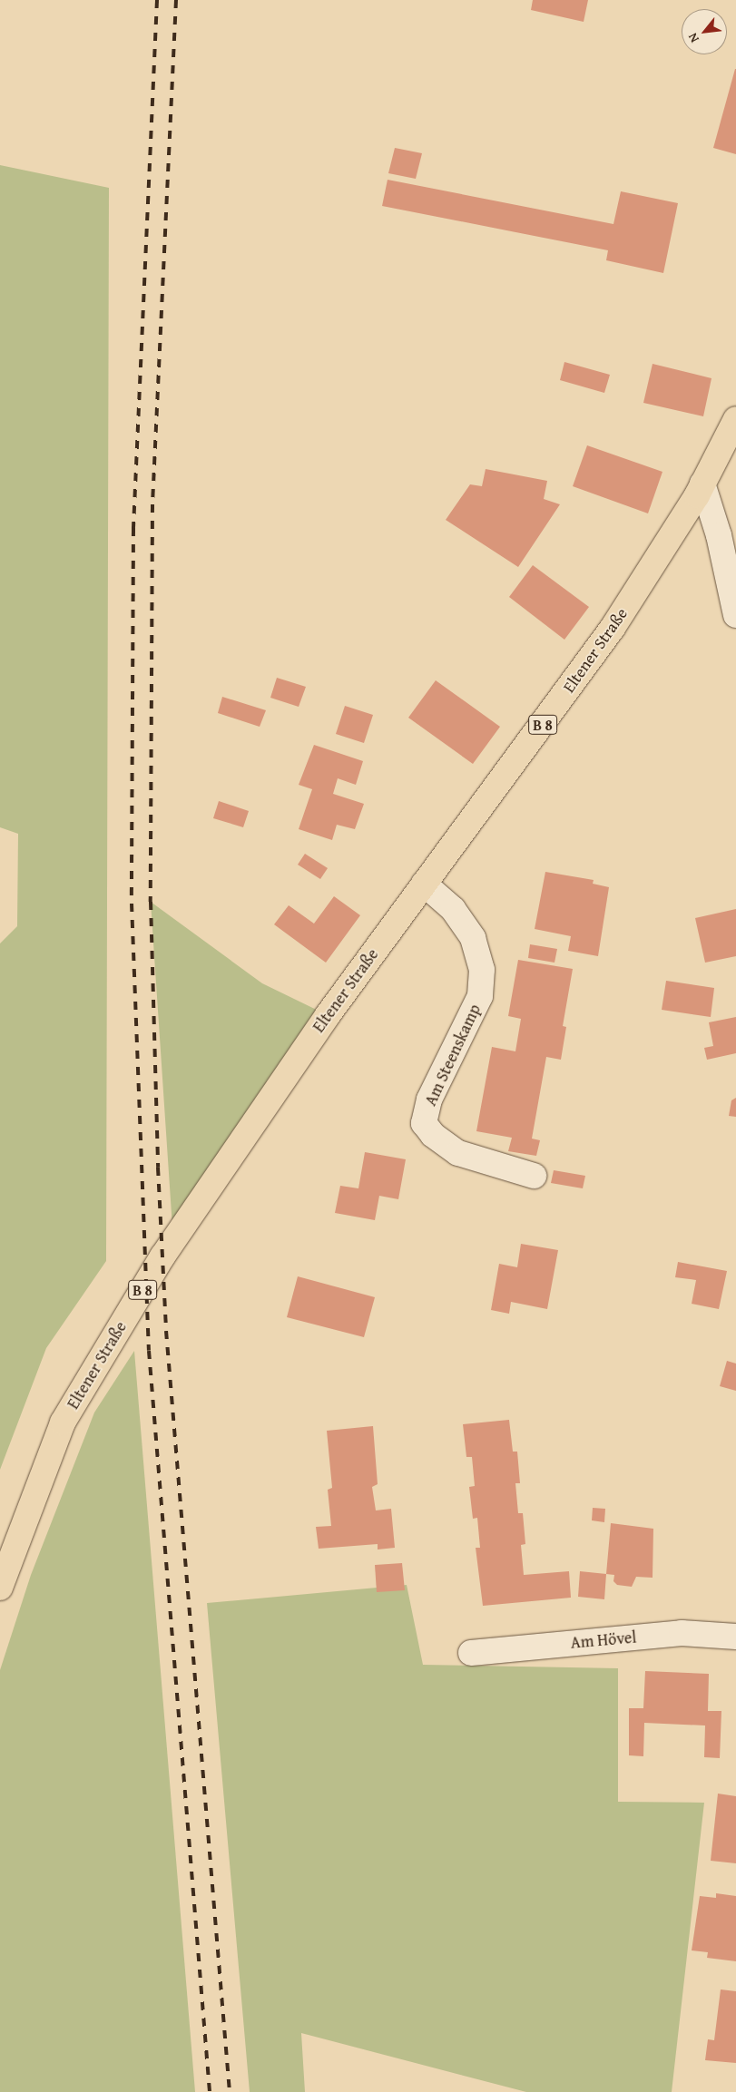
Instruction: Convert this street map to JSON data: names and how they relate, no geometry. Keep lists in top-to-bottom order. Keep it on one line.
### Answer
{"streets":{"main road":["Eltener Straße","B 8"],"street":["Am Steenskamp","Am Hövel"]},"crossings":[["Eltener Straße","Am Steenskamp"]],"north":"bottom left"}
